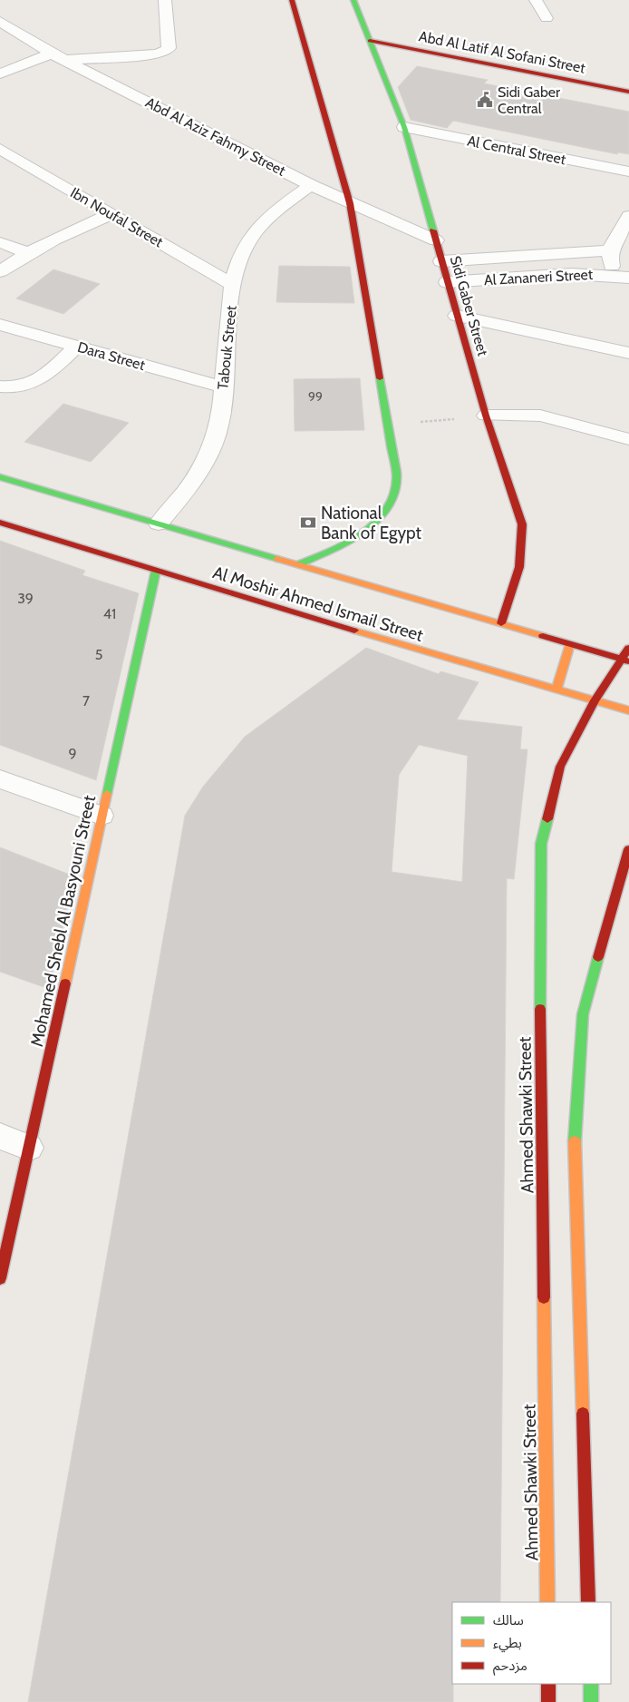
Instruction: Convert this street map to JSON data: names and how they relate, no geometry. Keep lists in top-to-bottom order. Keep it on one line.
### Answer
{"streets":{"street":["Abd Al Latif Al Sofani Street","Abd Al Aziz Fahmy Street","Al Central Street","Ibn Noufal Street","Al Zananeri Street","Sidi Gaber Street","Tabouk Street","Dara Street","Al Moshir Ahmed Ismail Street","Mohamed Shebl Al Basyouni Street","Ahmed Shawki Street"]},"crossings":[["Abd Al Latif Al Sofani Street","Sidi Gaber Street"],["Abd Al Aziz Fahmy Street","Sidi Gaber Street"],["Abd Al Aziz Fahmy Street","Tabouk Street"],["Al Central Street","Sidi Gaber Street"],["Ibn Noufal Street","Tabouk Street"],["Al Zananeri Street","Sidi Gaber Street"],["Sidi Gaber Street","Al Moshir Ahmed Ismail Street"],["Tabouk Street","Dara Street"],["Tabouk Street","Al Moshir Ahmed Ismail Street"],["Al Moshir Ahmed Ismail Street","Mohamed Shebl Al Basyouni Street"],["Al Moshir Ahmed Ismail Street","Ahmed Shawki Street"]],"places":{"public building":["Sidi Gaber Central"],"bank":["National Bank of Egypt"]},"house_numbers":["99","39","41","5","7","9"],"legend":["سالك","بطيء","مزدحم"]}
